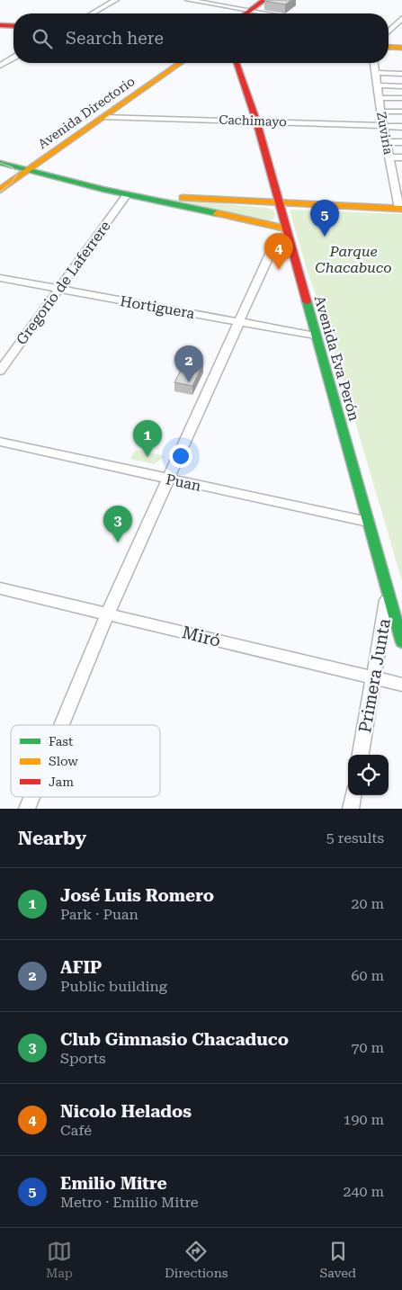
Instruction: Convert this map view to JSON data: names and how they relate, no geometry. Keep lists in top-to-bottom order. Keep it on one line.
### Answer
{"streets":{"street":["Avenida Directorio","Cachimayo","Zuviría","Gregorio de Laferrere","Hortiguera","Avenida Eva Perón","Puan","Miró","Primera Junta"]},"crossings":[["Avenida Directorio","Cachimayo"],["Cachimayo","Zuviría"],["Cachimayo","Avenida Eva Perón"],["Gregorio de Laferrere","Hortiguera"],["Hortiguera","Avenida Eva Perón"],["Avenida Eva Perón","Puan"],["Avenida Eva Perón","Primera Junta"],["Miró","Primera Junta"]],"parks":["Parque Chacabuco"],"legend":["Fast","Slow","Jam"],"page":{"search":"Search here","pins":["5","4","2","1","3"],"heading":["Nearby","5 results"],"list":[{"mark":"1","name":"José Luis Romero","note":"Park · Puan","value":"20 m"},{"mark":"2","name":"AFIP","note":"Public building","value":"60 m"},{"mark":"3","name":"Club Gimnasio Chacaduco","note":"Sports","value":"70 m"},{"mark":"4","name":"Nicolo Helados","note":"Café","value":"190 m"},{"mark":"5","name":"Emilio Mitre","note":"Metro · Emilio Mitre","value":"240 m"}],"nav":["Map","Directions","Saved"]}}
